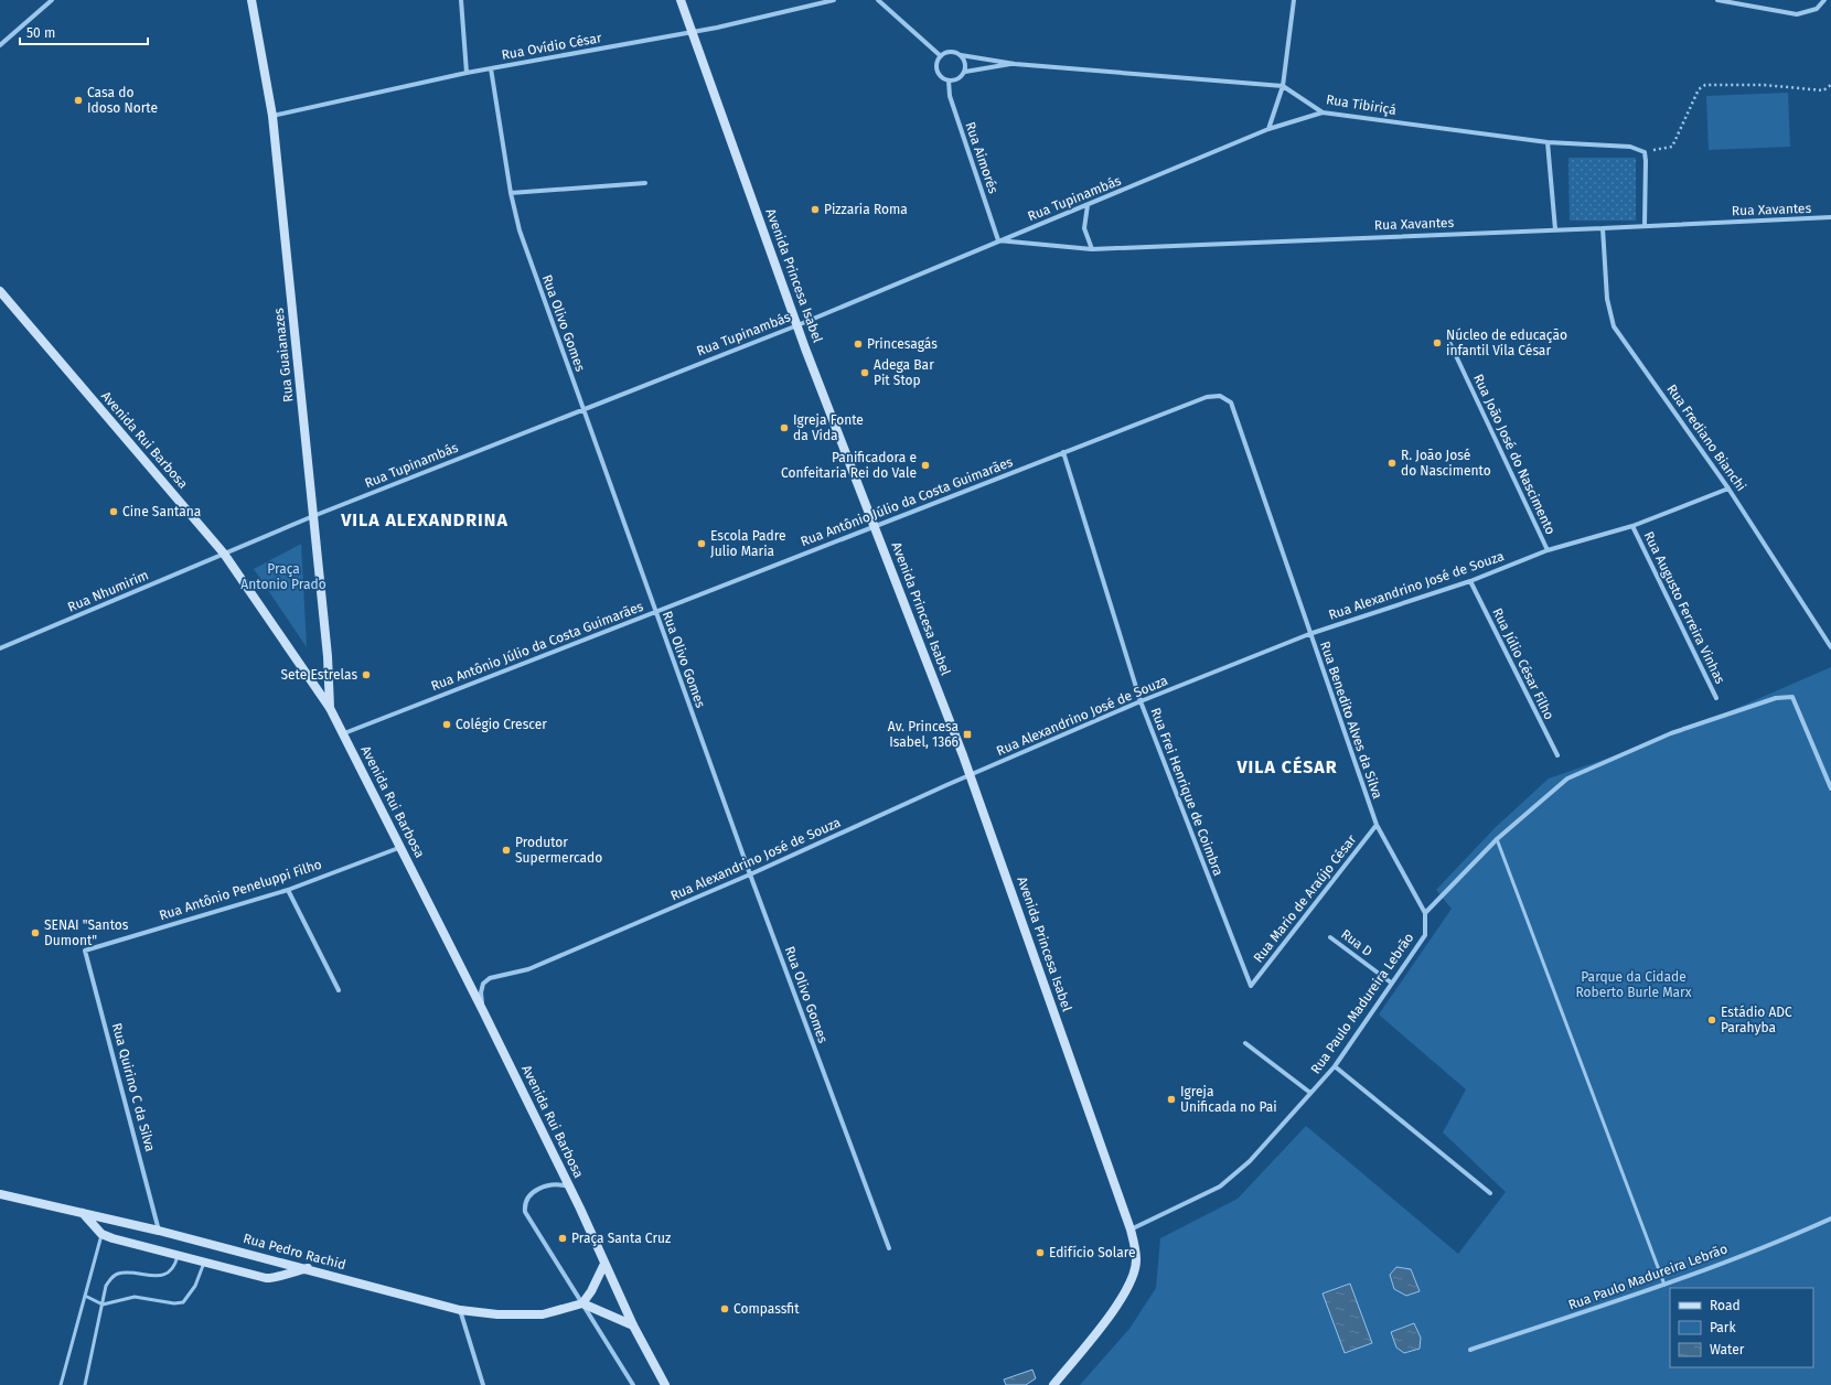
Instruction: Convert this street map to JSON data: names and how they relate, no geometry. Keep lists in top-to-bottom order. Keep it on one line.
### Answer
{"streets":{"main road":["Avenida Princesa Isabel","Rua Guaianazes","Avenida Rui Barbosa","Rua Pedro Rachid"],"street":["Rua Ovídio César","Rua Tibiriçá","Rua Aimorés","Rua Tupinambás","Rua Xavantes","Rua Olivo Gomes","Rua Frediano Bianchi","Rua João José do Nascimento","Rua Antônio Júlio da Costa Guimarães","Rua Alexandrino José de Souza","Rua Nhumirim","Rua Augusto Ferreira Vinhas","Rua Júlio César Filho","Rua Benedito Alves da Silva","Rua Frei Henrique de Coimbra","Rua Antônio Peneluppi Filho","Rua Mario de Araújo César","Rua D","Rua Paulo Madureira Lebrão","Rua Quirino C da Silva"]},"crossings":[["Rua Ovídio César","Avenida Princesa Isabel"],["Rua Ovídio César","Rua Olivo Gomes"],["Rua Ovídio César","Rua Guaianazes"],["Rua Tibiriçá","Rua Aimorés"],["Rua Tibiriçá","Rua Tupinambás"],["Rua Aimorés","Rua Tupinambás"],["Rua Aimorés","Rua Xavantes"],["Rua Tupinambás","Rua Xavantes"],["Rua Tupinambás","Avenida Princesa Isabel"],["Rua Tupinambás","Rua Olivo Gomes"],["Rua Tupinambás","Rua Guaianazes"],["Rua Tupinambás","Avenida Rui Barbosa"],["Rua Tupinambás","Rua Nhumirim"],["Rua Xavantes","Rua Frediano Bianchi"],["Avenida Princesa Isabel","Rua Antônio Júlio da Costa Guimarães"],["Avenida Princesa Isabel","Rua Alexandrino José de Souza"],["Avenida Princesa Isabel","Rua Paulo Madureira Lebrão"],["Rua Olivo Gomes","Rua Antônio Júlio da Costa Guimarães"],["Rua Olivo Gomes","Rua Alexandrino José de Souza"],["Rua Guaianazes","Avenida Rui Barbosa"],["Rua Frediano Bianchi","Rua Alexandrino José de Souza"],["Avenida Rui Barbosa","Rua Antônio Júlio da Costa Guimarães"],["Avenida Rui Barbosa","Rua Alexandrino José de Souza"],["Avenida Rui Barbosa","Rua Nhumirim"],["Avenida Rui Barbosa","Rua Antônio Peneluppi Filho"],["Rua João José do Nascimento","Rua Alexandrino José de Souza"],["Rua Antônio Júlio da Costa Guimarães","Rua Benedito Alves da Silva"],["Rua Antônio Júlio da Costa Guimarães","Rua Frei Henrique de Coimbra"],["Rua Alexandrino José de Souza","Rua Augusto Ferreira Vinhas"],["Rua Alexandrino José de Souza","Rua Júlio César Filho"],["Rua Alexandrino José de Souza","Rua Benedito Alves da Silva"],["Rua Alexandrino José de Souza","Rua Frei Henrique de Coimbra"],["Rua Benedito Alves da Silva","Rua Mario de Araújo César"],["Rua Benedito Alves da Silva","Rua Paulo Madureira Lebrão"],["Rua Frei Henrique de Coimbra","Rua Mario de Araújo César"],["Rua Antônio Peneluppi Filho","Rua Quirino C da Silva"],["Rua D","Rua Paulo Madureira Lebrão"],["Rua Quirino C da Silva","Rua Pedro Rachid"]],"districts":["VILA ALEXANDRINA","VILA CÉSAR"],"parks":["Praça Antonio Prado","Parque da Cidade Roberto Burle Marx"],"places":{"other":["Casa do Idoso Norte","Pizzaria Roma","Núcleo de educação infantil Vila César","Princesagás","Adega Bar Pit Stop","Igreja Fonte da Vida","R. João José do Nascimento","Panificadora e Confeitaria Rei do Vale","Cine Santana","Escola Padre Julio Maria","Sete Estrelas","Colégio Crescer","Produtor Supermercado","SENAI \"Santos Dumont\"","Estádio ADC Parahyba","Igreja Unificada no Pai","Praça Santa Cruz","Edifício Solare","Compassfit"],"transit":["Av. Princesa Isabel, 1366"]},"legend":["Road","Park","Water"],"scale_bar":"50 m"}
